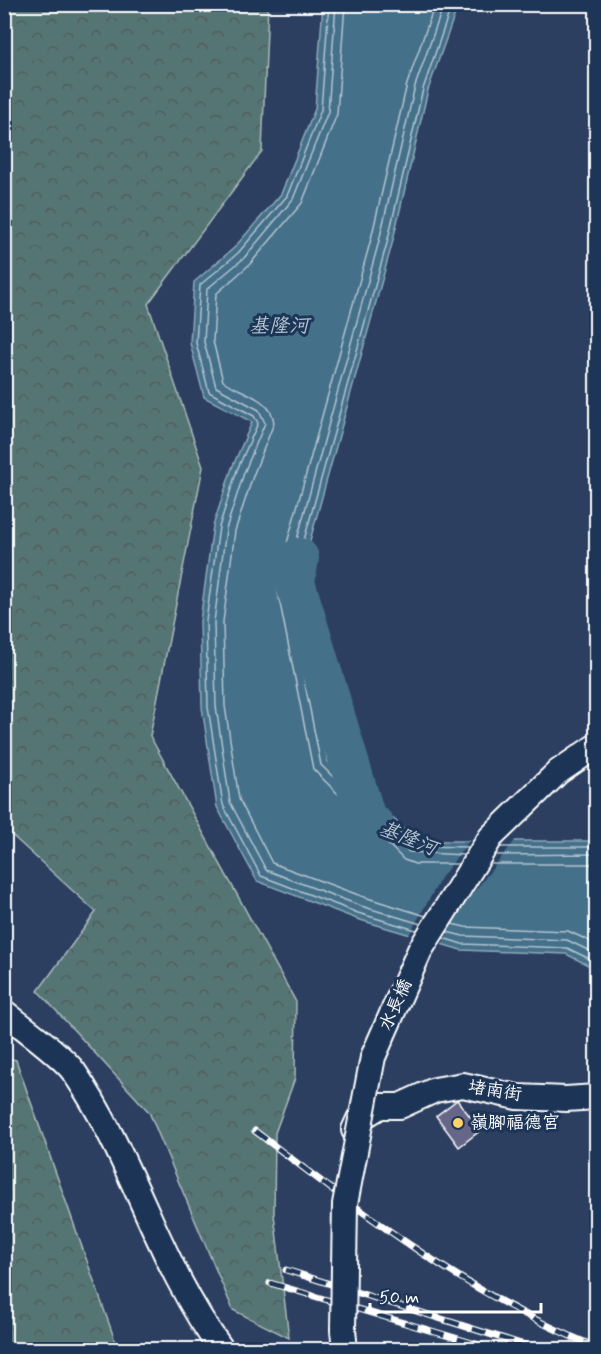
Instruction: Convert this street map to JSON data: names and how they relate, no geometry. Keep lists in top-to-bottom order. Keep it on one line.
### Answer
{"streets":{"street":["水長橋","堵南街"]},"water":["基隆河"],"places":["嶺腳福德宮"],"scale_bar":"50 m"}
